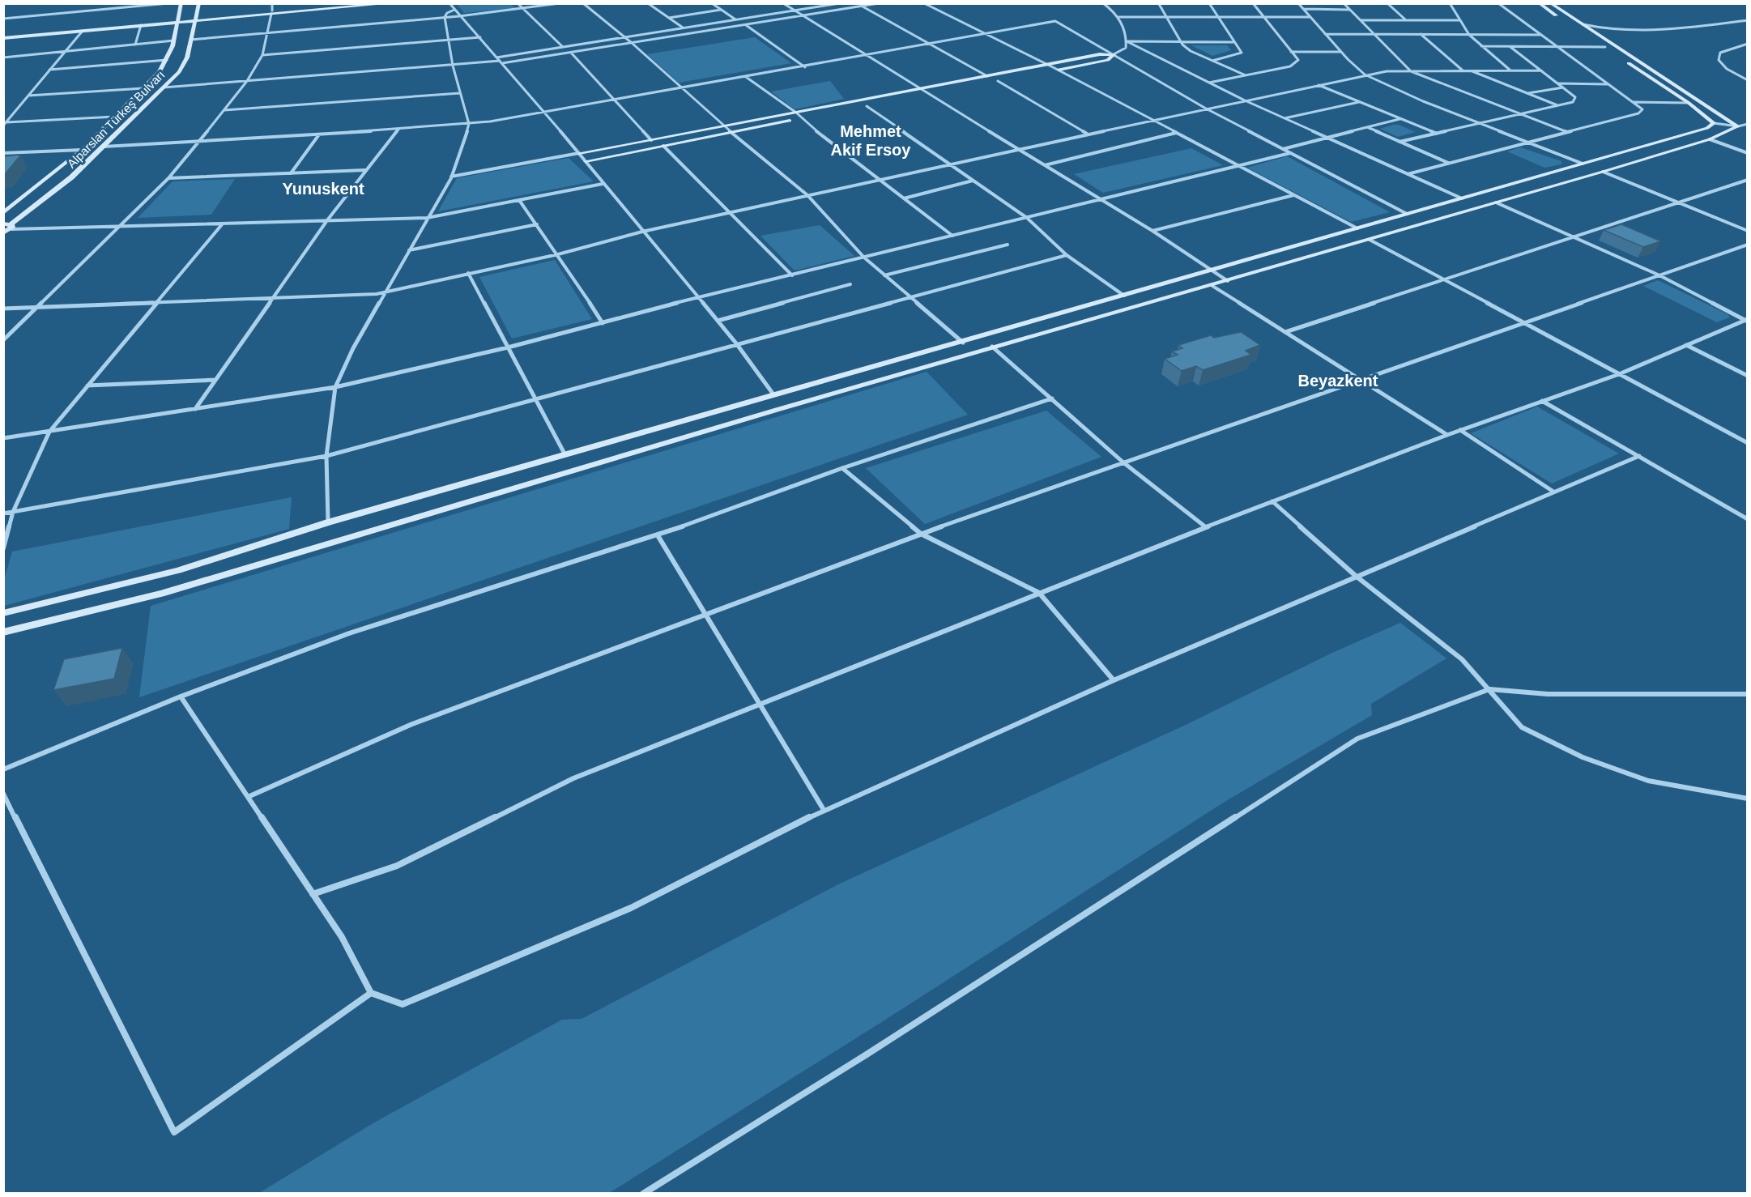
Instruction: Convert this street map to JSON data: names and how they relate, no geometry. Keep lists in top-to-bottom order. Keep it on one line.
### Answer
{"streets":{"street":["Alparslan Türkeş Bulvarı"]},"districts":["Mehmet Akif Ersoy","Yunuskent","Beyazkent"]}
